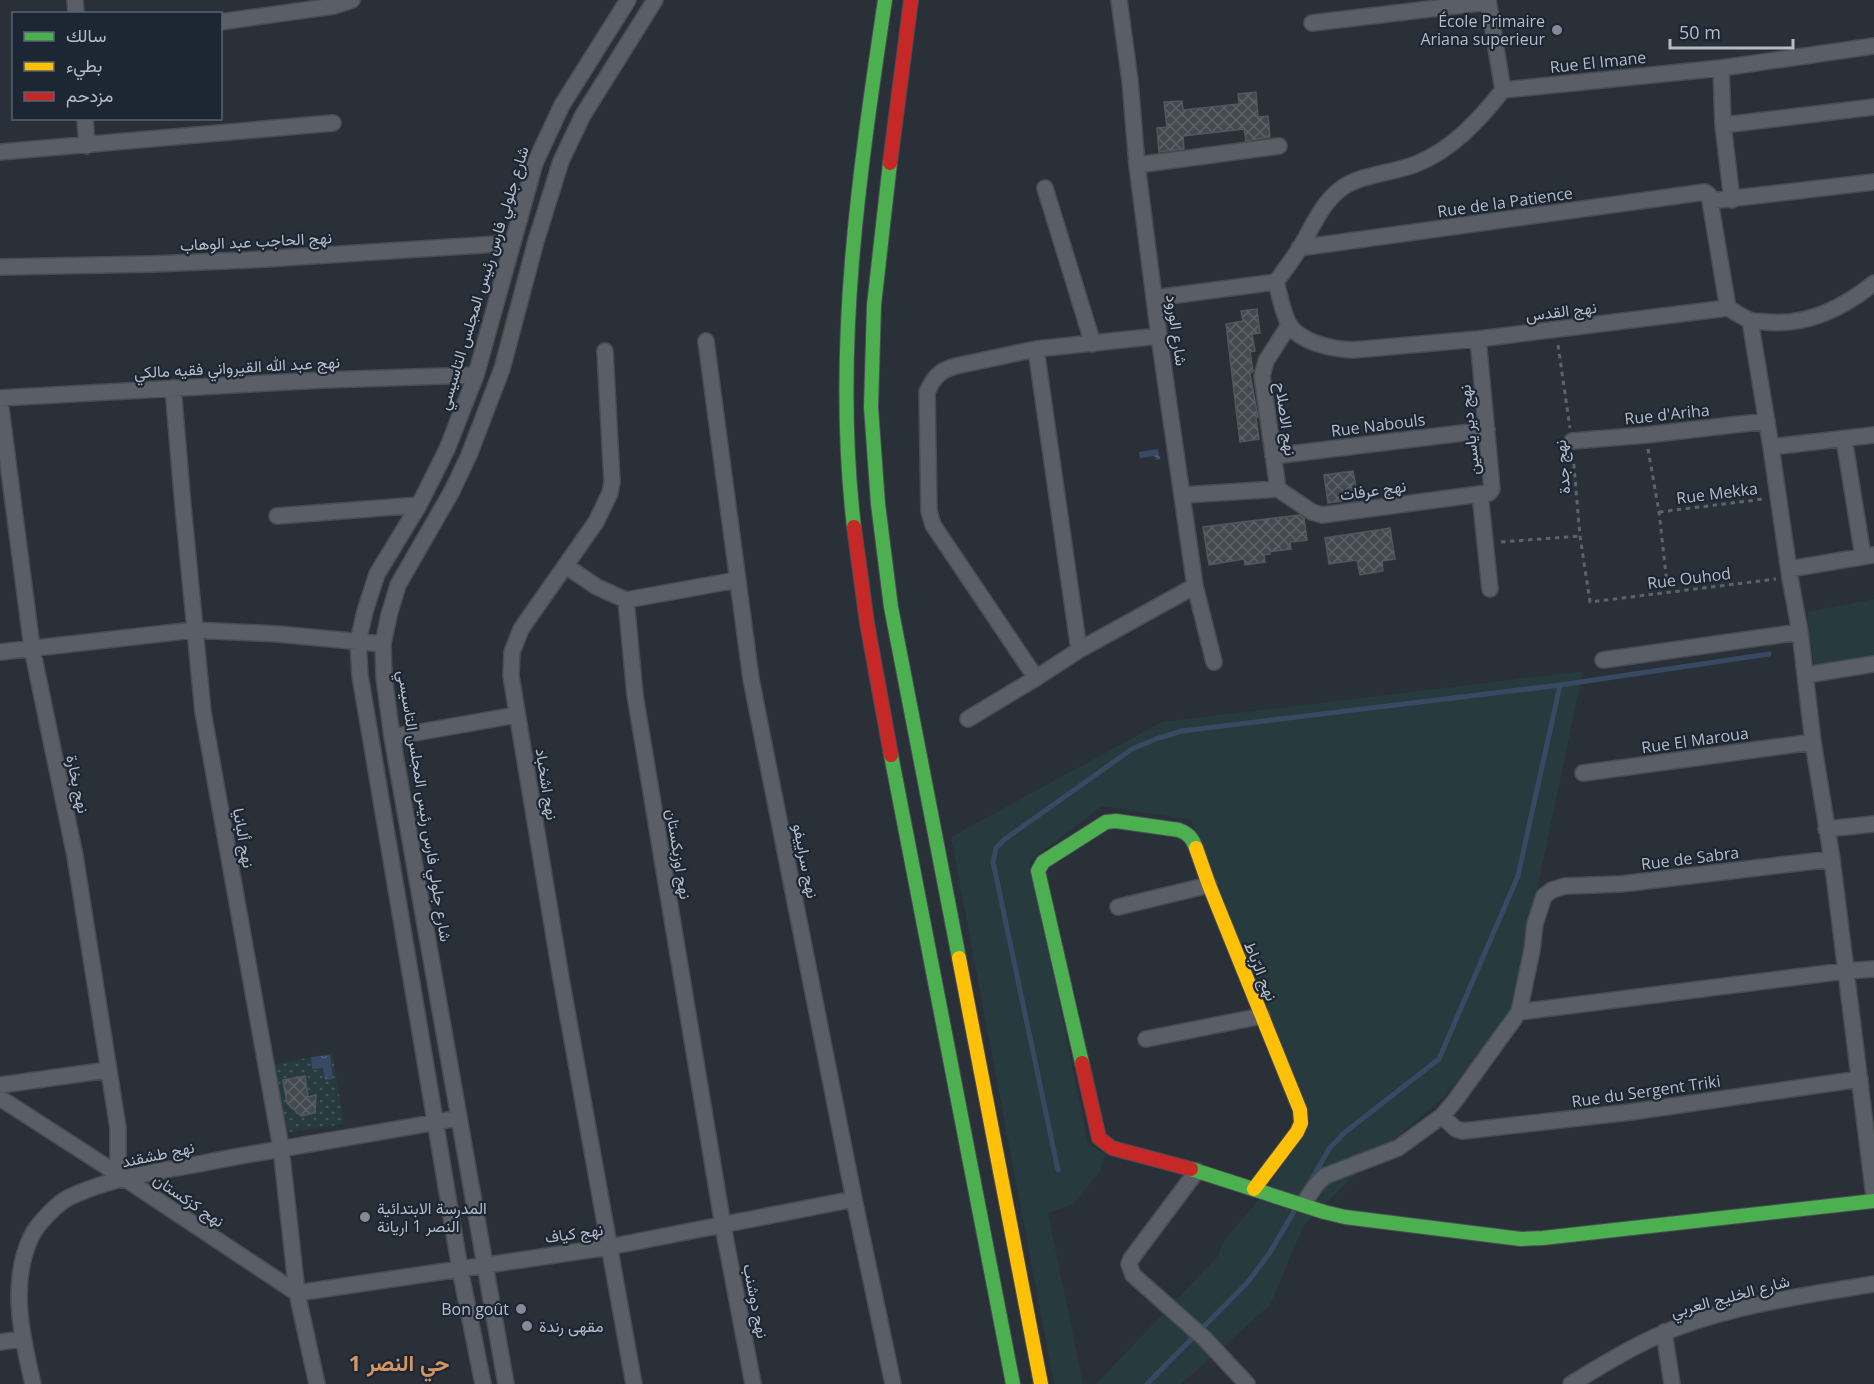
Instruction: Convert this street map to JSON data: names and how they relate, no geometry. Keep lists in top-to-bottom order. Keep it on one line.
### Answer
{"streets":{"main road":["نهج الرّباط"],"street":["Rue El Imane","Rue de la Patience","نهج الحاجب عبد الوهاب","شارع جلولي فارس رئيس المجلس التاسيسي","نهج القدس","شارع الورود","نهج عبد الله القيرواني فقيه مالكي","Rue d'Ariha","نهج الاصلاح","Rue Nabouls","نهج دير ياسين","نهج عرفات","Rue El Maroua","نهج بخارة","نهج اشخباد","نهج ألبانيا","نهج اوزبكستان","Rue de Sabra","نهج سراييفو","Rue du Sergent Triki","نهج طشقند","نهج كزكستان","نهج كياف","شارع الخليج العربي","نهج دوشنب"],"path":["نهج جدة","Rue Mekka","Rue Ouhod"]},"crossings":[["نهج الحاجب عبد الوهاب","شارع جلولي فارس رئيس المجلس التاسيسي"],["شارع جلولي فارس رئيس المجلس التاسيسي","نهج عبد الله القيرواني فقيه مالكي"],["شارع جلولي فارس رئيس المجلس التاسيسي","نهج طشقند"],["شارع جلولي فارس رئيس المجلس التاسيسي","نهج كياف"],["نهج القدس","نهج الاصلاح"],["نهج القدس","نهج دير ياسين"],["نهج القدس","نهج جدة"],["نهج عبد الله القيرواني فقيه مالكي","نهج بخارة"],["نهج عبد الله القيرواني فقيه مالكي","نهج ألبانيا"],["Rue d'Ariha","نهج جدة"],["نهج الاصلاح","Rue Nabouls"],["نهج الاصلاح","نهج عرفات"],["Rue Nabouls","نهج دير ياسين"],["نهج دير ياسين","نهج عرفات"],["نهج جدة","Rue Ouhod"],["نهج بخارة","نهج طشقند"],["نهج بخارة","نهج كزكستان"],["نهج اشخباد","نهج كياف"],["نهج ألبانيا","نهج طشقند"],["نهج ألبانيا","نهج كزكستان"],["نهج ألبانيا","نهج كياف"],["نهج اوزبكستان","نهج كياف"],["نهج اوزبكستان","نهج دوشنب"],["نهج سراييفو","نهج كياف"],["نهج طشقند","نهج كزكستان"],["نهج كزكستان","نهج كياف"],["نهج كياف","نهج دوشنب"]],"districts":["حي النصر 1"],"places":["École Primaire Ariana superieur","المدرسة الابتدائية النصر 1 اريانة","Bon goût","مقهى رندة"],"legend":["سالك","بطيء","مزدحم"],"scale_bar":"50 m"}
